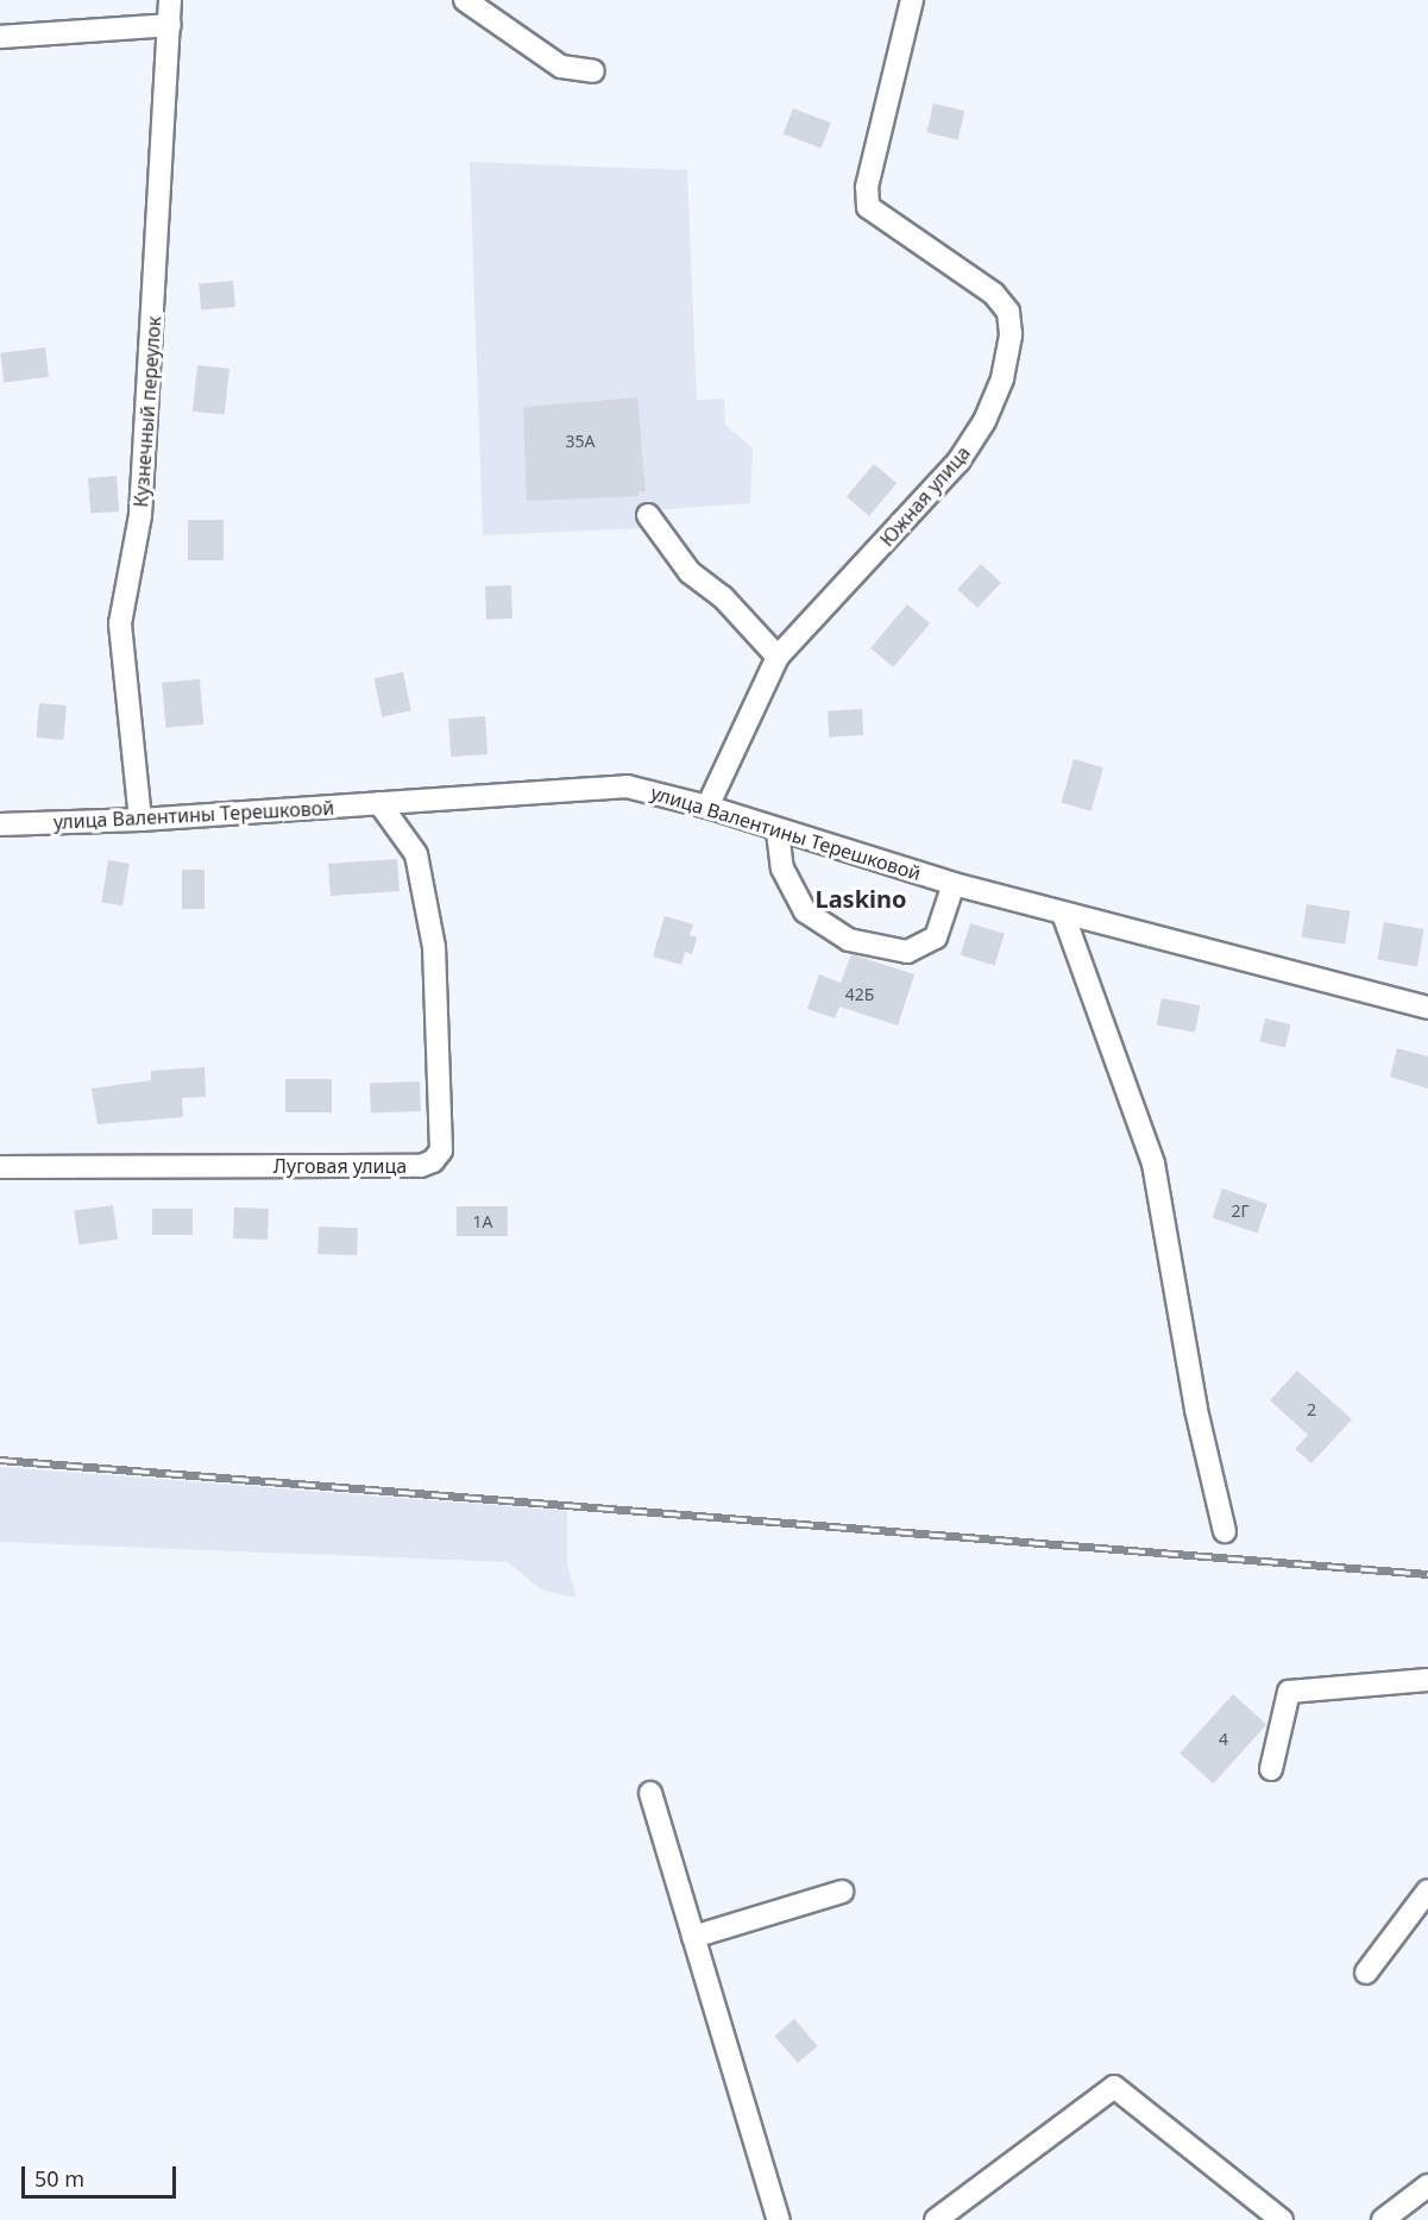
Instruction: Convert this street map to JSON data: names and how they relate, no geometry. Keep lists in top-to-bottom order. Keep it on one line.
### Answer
{"streets":{"street":["Кузнечный переулок","Южная улица","улица Валентины Терешковой","Луговая улица"]},"crossings":[["Кузнечный переулок","улица Валентины Терешковой"],["Южная улица","улица Валентины Терешковой"],["улица Валентины Терешковой","Луговая улица"]],"districts":["Laskino"],"house_numbers":["35А","42Б","2Г","1А","2","4"],"scale_bar":"50 m"}
